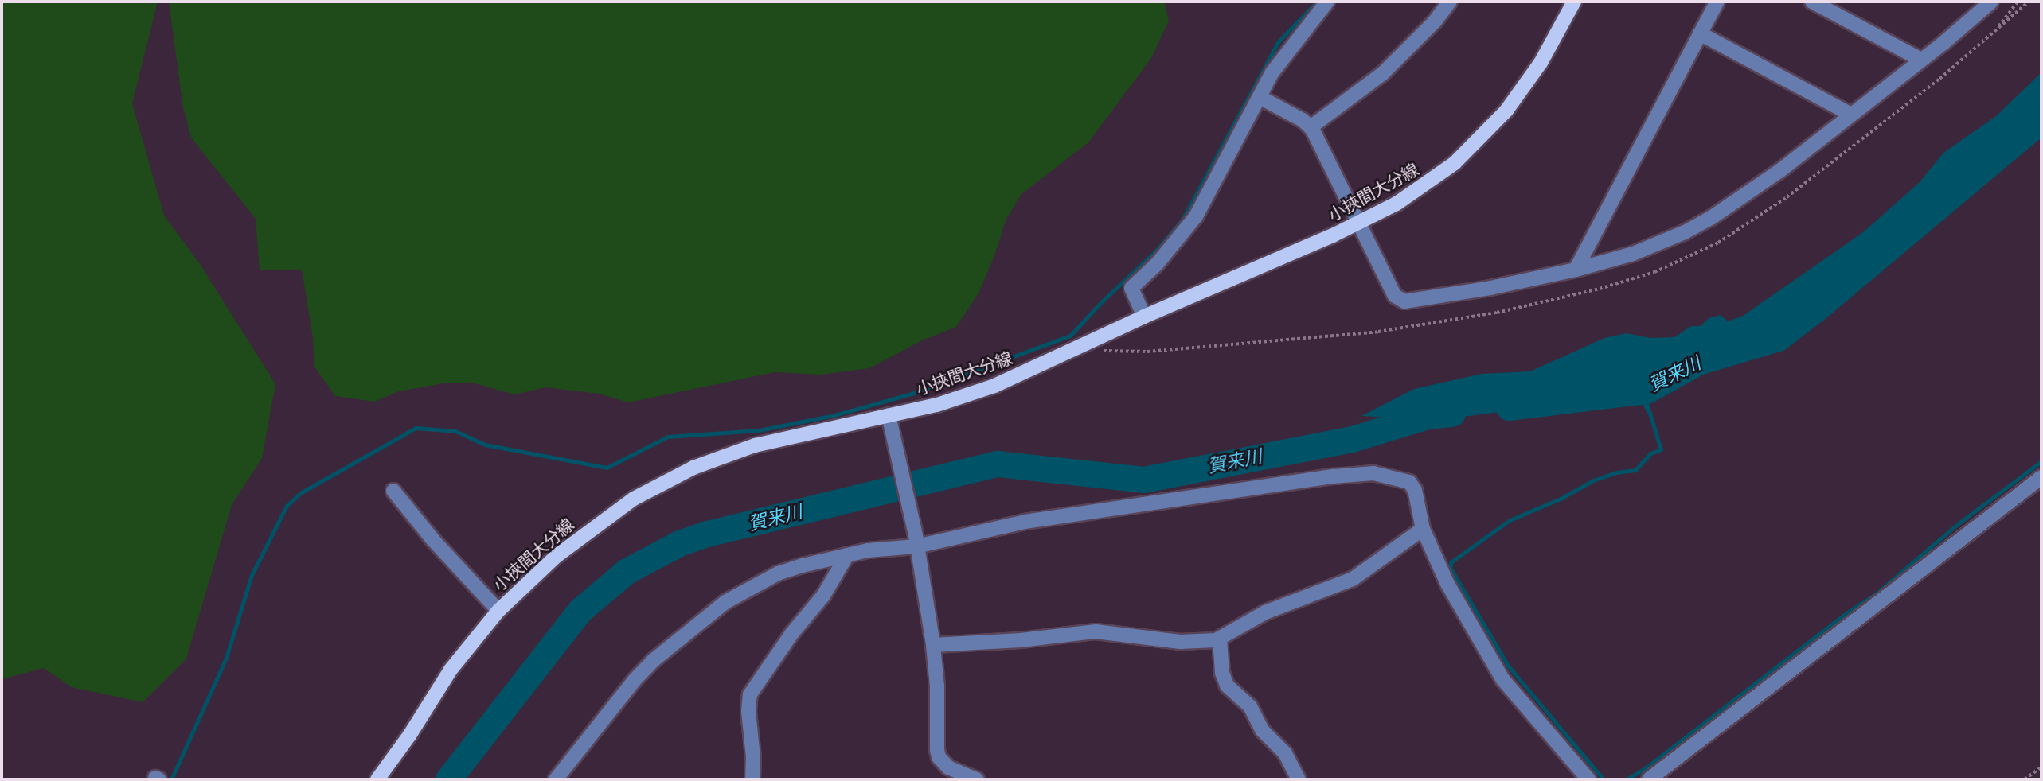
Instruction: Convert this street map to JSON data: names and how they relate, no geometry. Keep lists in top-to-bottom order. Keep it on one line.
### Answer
{"streets":{"main road":["小挾間大分線"]},"water":["賀来川"]}
